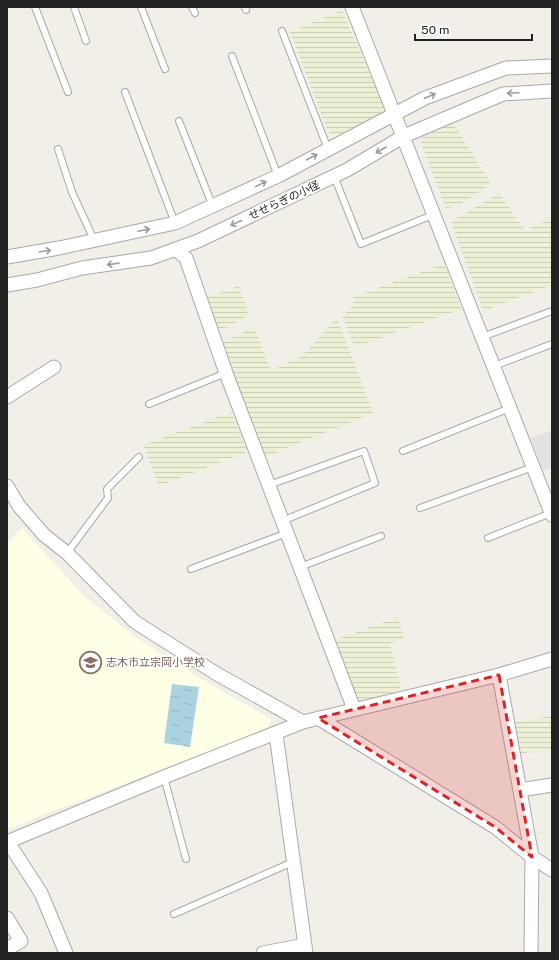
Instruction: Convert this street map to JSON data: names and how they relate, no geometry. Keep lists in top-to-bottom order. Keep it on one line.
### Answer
{"streets":{"street":["せせらぎの小径"]},"places":{"school or university":["志木市立宗岡小学校"]},"scale_bar":"50 m"}
